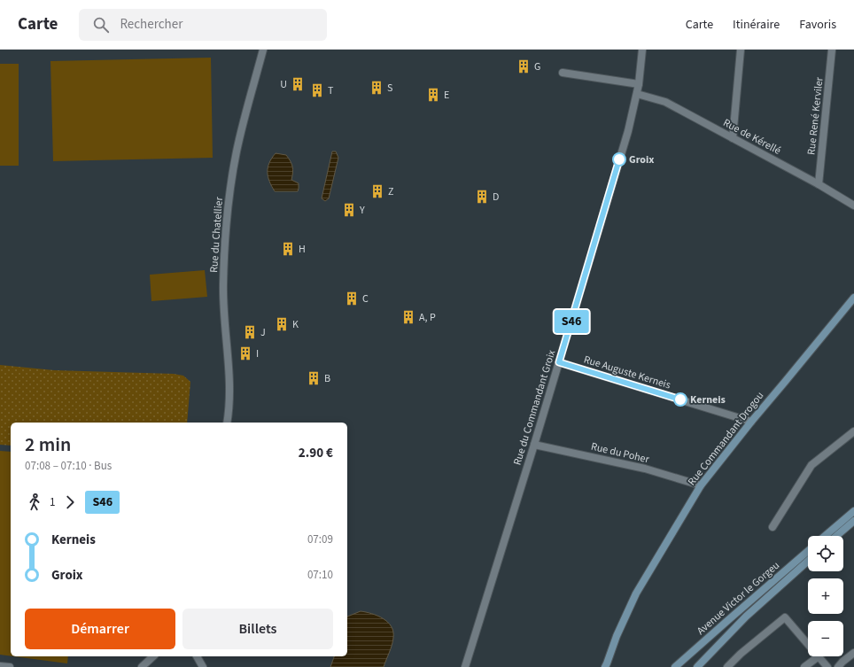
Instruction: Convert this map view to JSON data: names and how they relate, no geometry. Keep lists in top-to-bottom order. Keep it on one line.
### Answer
{"streets":{"street":["Rue René Kerviler","Rue de Kérellé","Rue du Chatellier","Rue Auguste Kerneis","Rue du Commandant Groix","Rue Commandant Drogou","Rue du Poher","Avenue Victor le Gorgeu"]},"crossings":[["Rue René Kerviler","Rue de Kérellé"],["Rue de Kérellé","Rue du Commandant Groix"],["Rue Auguste Kerneis","Rue du Commandant Groix"],["Rue Auguste Kerneis","Rue Commandant Drogou"],["Rue du Commandant Groix","Rue du Poher"],["Rue Commandant Drogou","Rue du Poher"]],"places":{"building":["G","U","S","T","E","Z","D","Y","H","C","A, P","K","J","I","B"],"other":["Groix","Kerneis"]},"lines":["bus line S46"],"page":{"header":"Carte","search":"Rechercher","nav":["Carte","Itinéraire","Favoris"],"on_map":"S46","heading":["2 min","07:08 – 07:10 · Bus","2.90 €"],"legs":["1","S46"],"list":[{"name":"Kerneis","value":"07:09"},{"name":"Groix","value":"07:10"}],"map_buttons":["+","−"],"buttons":["Démarrer","Billets"]}}
